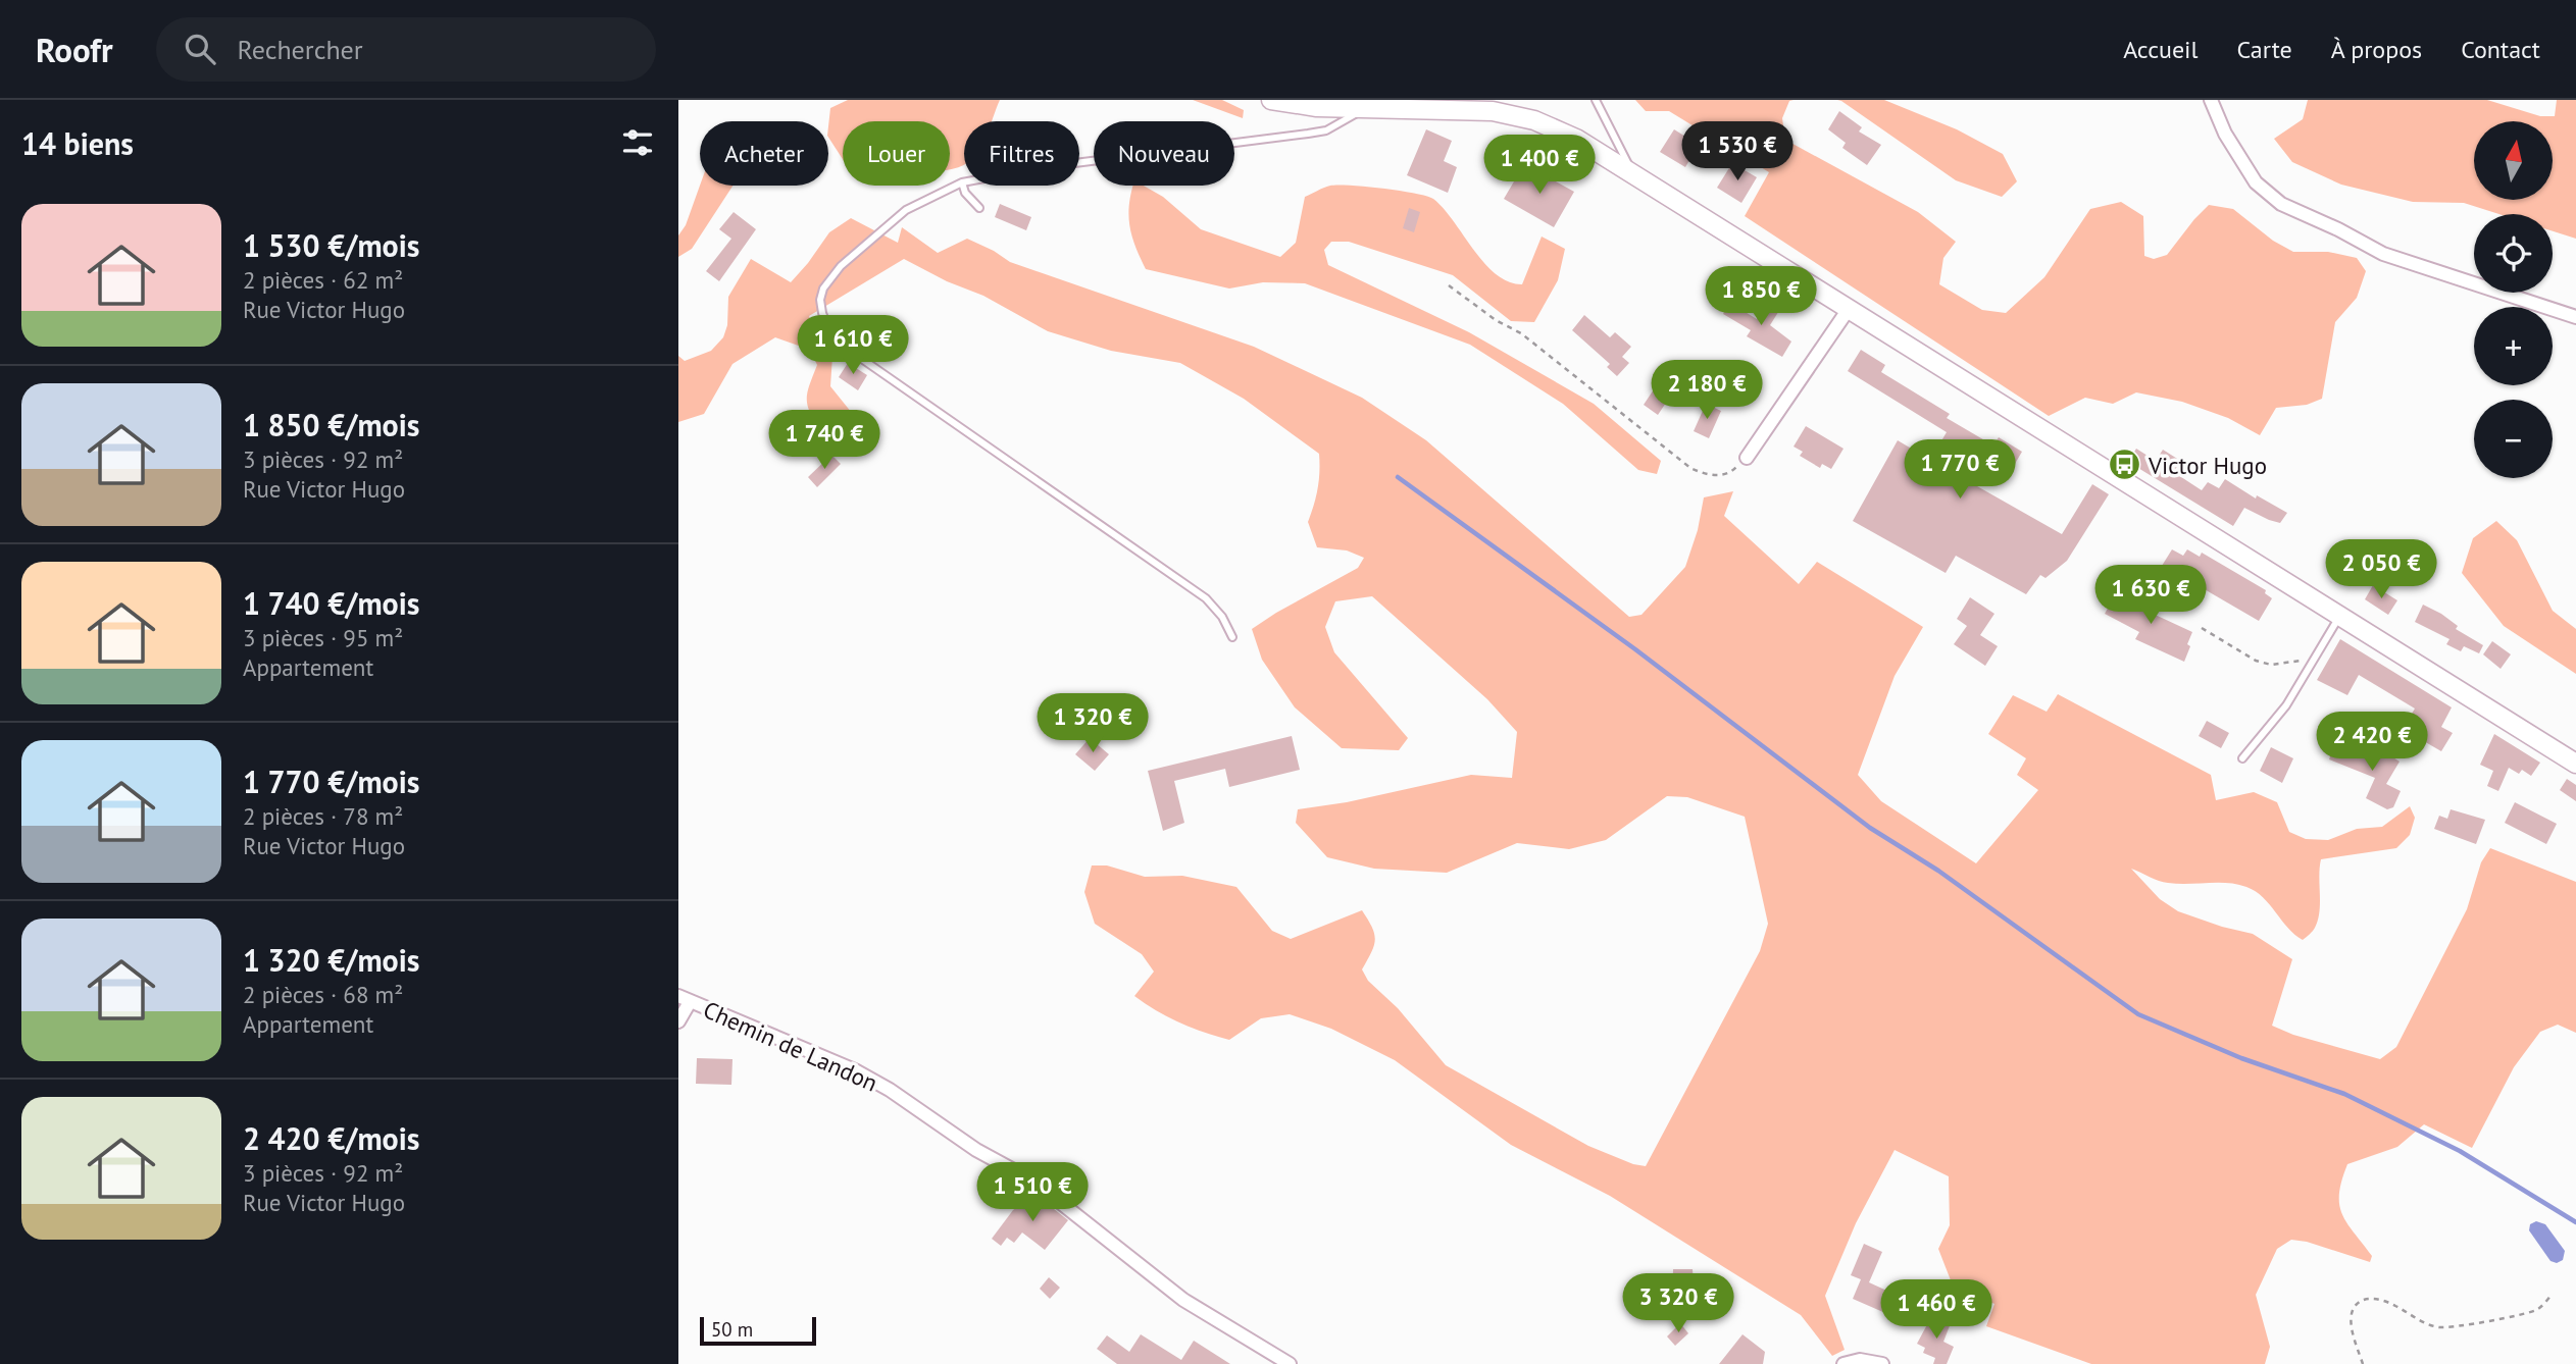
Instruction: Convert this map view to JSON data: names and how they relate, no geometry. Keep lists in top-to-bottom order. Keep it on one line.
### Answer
{"streets":{"street":["Chemin de Landon"]},"places":{"bus stop":["Victor Hugo"]},"scale_bar":"50 m","north":"top","page":{"header":"Roofr","search":"Rechercher","nav":["Accueil","Carte","À propos","Contact"],"heading":"14 biens","map_buttons":["+","−"],"price":["1 530 €","1 400 €","1 850 €","1 610 €","2 180 €","1 740 €","1 770 €","2 050 €","1 630 €","1 320 €","2 420 €","1 510 €","3 320 €","1 460 €"],"chip":["Acheter","Louer","Filtres","Nouveau"],"list":[{"name":"1 530 €/mois","note":"2 pièces · 62 m² · Rue Victor Hugo"},{"name":"1 850 €/mois","note":"3 pièces · 92 m² · Rue Victor Hugo"},{"name":"1 740 €/mois","note":"3 pièces · 95 m² · Appartement"},{"name":"1 770 €/mois","note":"2 pièces · 78 m² · Rue Victor Hugo"},{"name":"1 320 €/mois","note":"2 pièces · 68 m² · Appartement"},{"name":"2 420 €/mois","note":"3 pièces · 92 m² · Rue Victor Hugo"}],"scale":"50 m"}}
